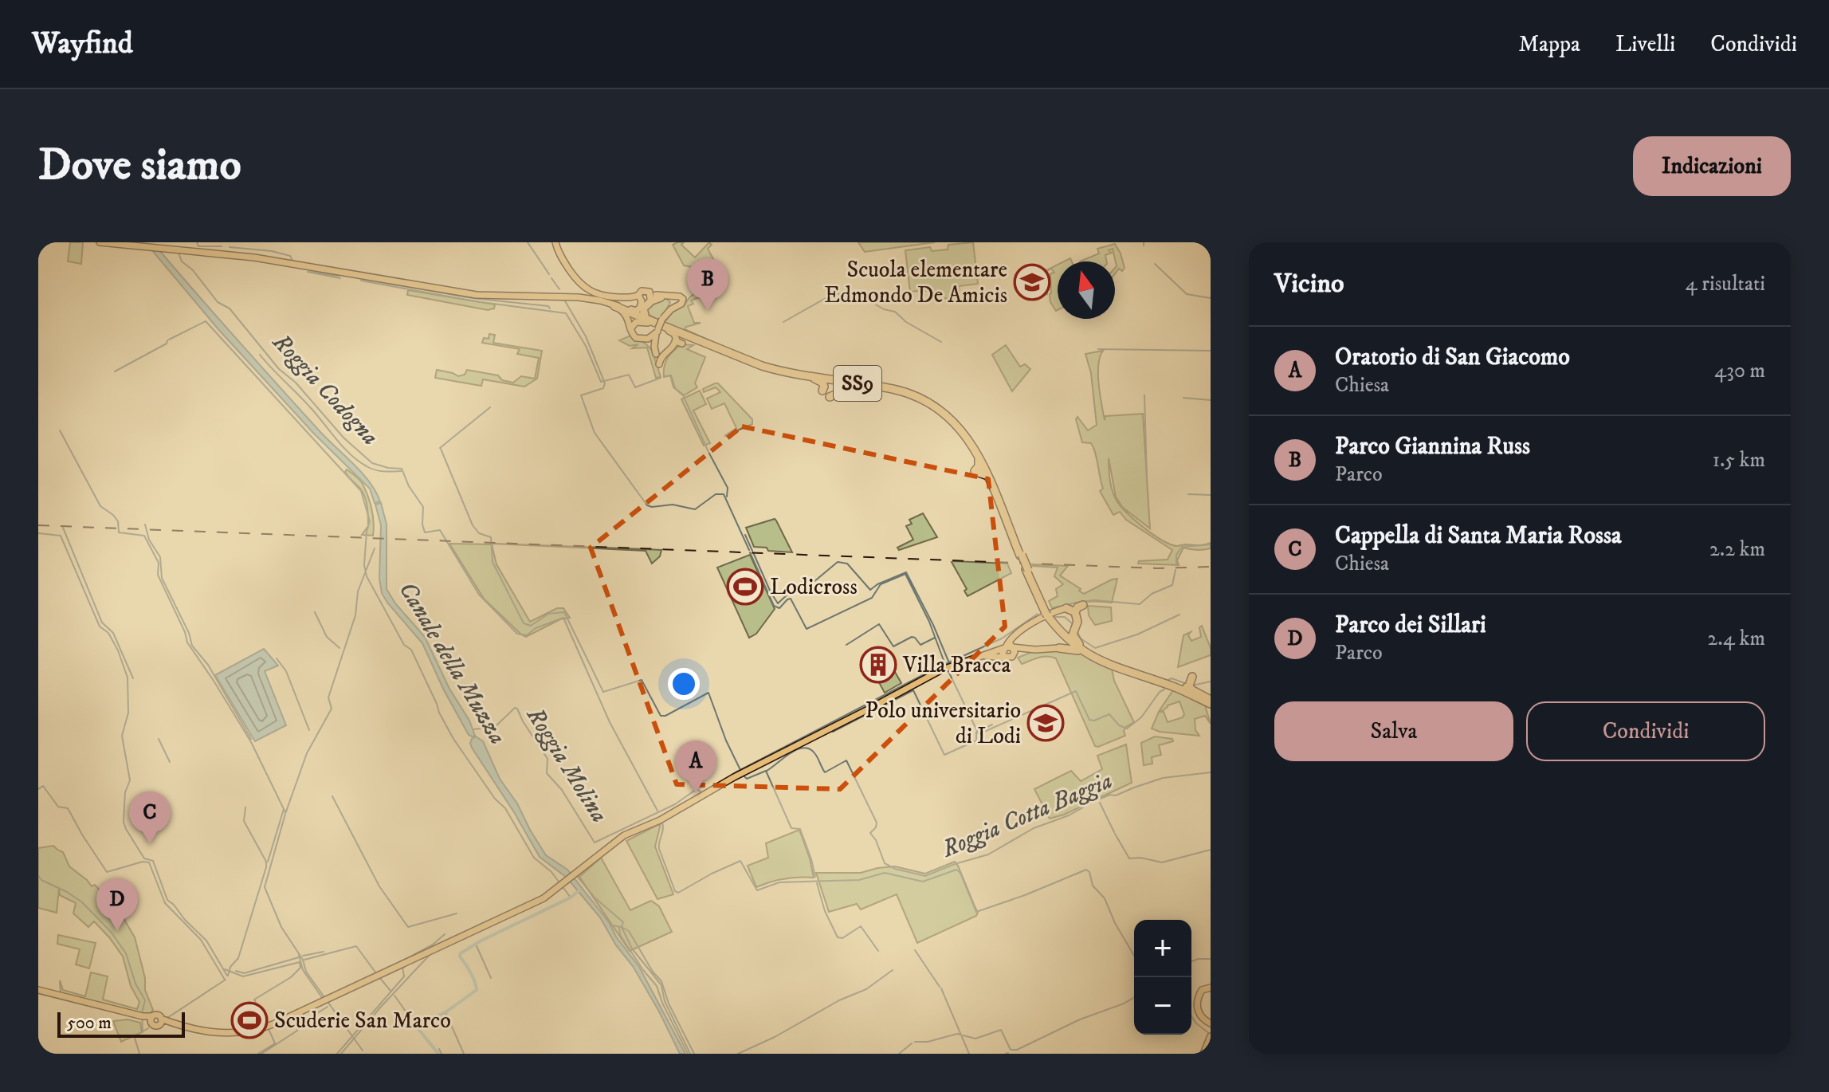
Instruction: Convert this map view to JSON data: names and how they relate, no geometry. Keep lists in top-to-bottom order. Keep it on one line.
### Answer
{"streets":{"highway":["SS9"]},"water":["Roggia Codogna","Canale della Muzza","Roggia Molina","Roggia Cotta Baggia"],"places":{"school or university":["Scuola elementare Edmondo De Amicis","Polo universitario di Lodi"],"sports":["Lodicross","Scuderie San Marco"],"building":["Villa Bracca"]},"scale_bar":"500 m","north":"top","page":{"header":"Wayfind","nav":["Mappa","Livelli","Condividi"],"buttons":["Indicazioni",["Salva","Condividi"]],"title":"Dove siamo","heading":["Vicino","4 risultati"],"pins":["B","A","C","D"],"list":[{"mark":"A","name":"Oratorio di San Giacomo","note":"Chiesa","value":"430 m"},{"mark":"B","name":"Parco Giannina Russ","note":"Parco","value":"1.5 km"},{"mark":"C","name":"Cappella di Santa Maria Rossa","note":"Chiesa","value":"2.2 km"},{"mark":"D","name":"Parco dei Sillari","note":"Parco","value":"2.4 km"}],"map_buttons":["+","−"],"scale":"500 m"}}
